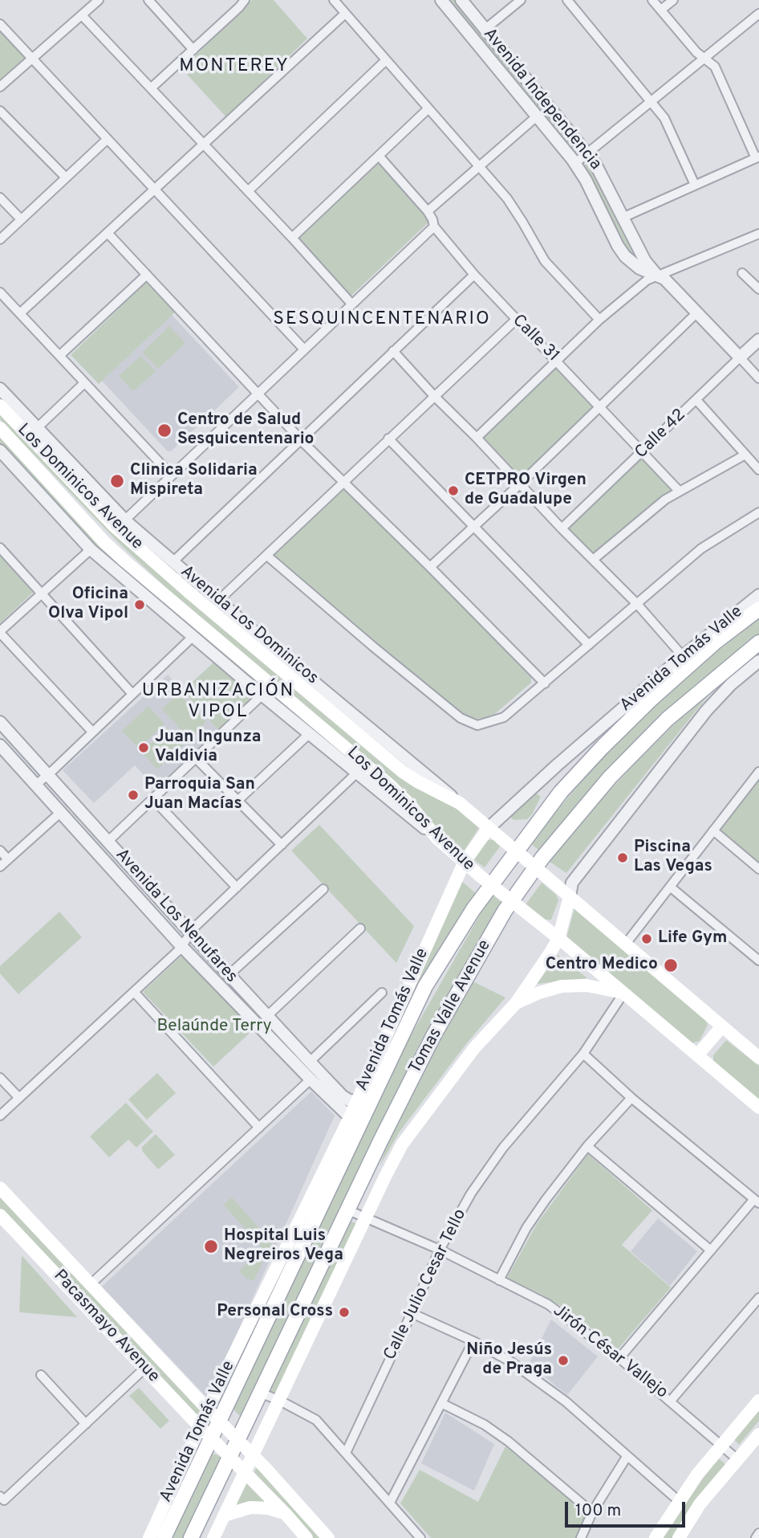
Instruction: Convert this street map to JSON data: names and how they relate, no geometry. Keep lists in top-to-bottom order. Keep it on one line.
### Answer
{"streets":{"main road":["Los Dominicos Avenue","Avenida Tomás Valle","Tomas Valle Avenue","Pacasmayo Avenue"],"street":["Avenida Independencia","Calle 31","Calle 42","Avenida Los Dominicos","Avenida Los Nenufares","Calle Julio Cesar Tello","Jirón César Vallejo"]},"crossings":[["Calle 31","Calle 42"],["Los Dominicos Avenue","Avenida Los Dominicos"],["Los Dominicos Avenue","Avenida Tomás Valle"],["Los Dominicos Avenue","Tomas Valle Avenue"],["Los Dominicos Avenue","Calle Julio Cesar Tello"],["Avenida Tomás Valle","Avenida Los Nenufares"],["Avenida Tomás Valle","Tomas Valle Avenue"],["Avenida Tomás Valle","Pacasmayo Avenue"],["Tomas Valle Avenue","Pacasmayo Avenue"],["Tomas Valle Avenue","Jirón César Vallejo"],["Calle Julio Cesar Tello","Jirón César Vallejo"]],"districts":["MONTEREY","SESQUINCENTENARIO","URBANIZACIÓN VIPOL"],"parks":["Belaúnde Terry"],"places":["Centro de Salud Sesquicentenario","Clinica Solidaria Mispireta","CETPRO Virgen de Guadalupe","Oficina Olva Vipol","Juan Ingunza Valdivia","Parroquia San Juan Macías","Piscina Las Vegas","Life Gym","Centro Medico","Hospital Luis Negreiros Vega","Personal Cross","Niño Jesús de Praga"],"scale_bar":"100 m"}
